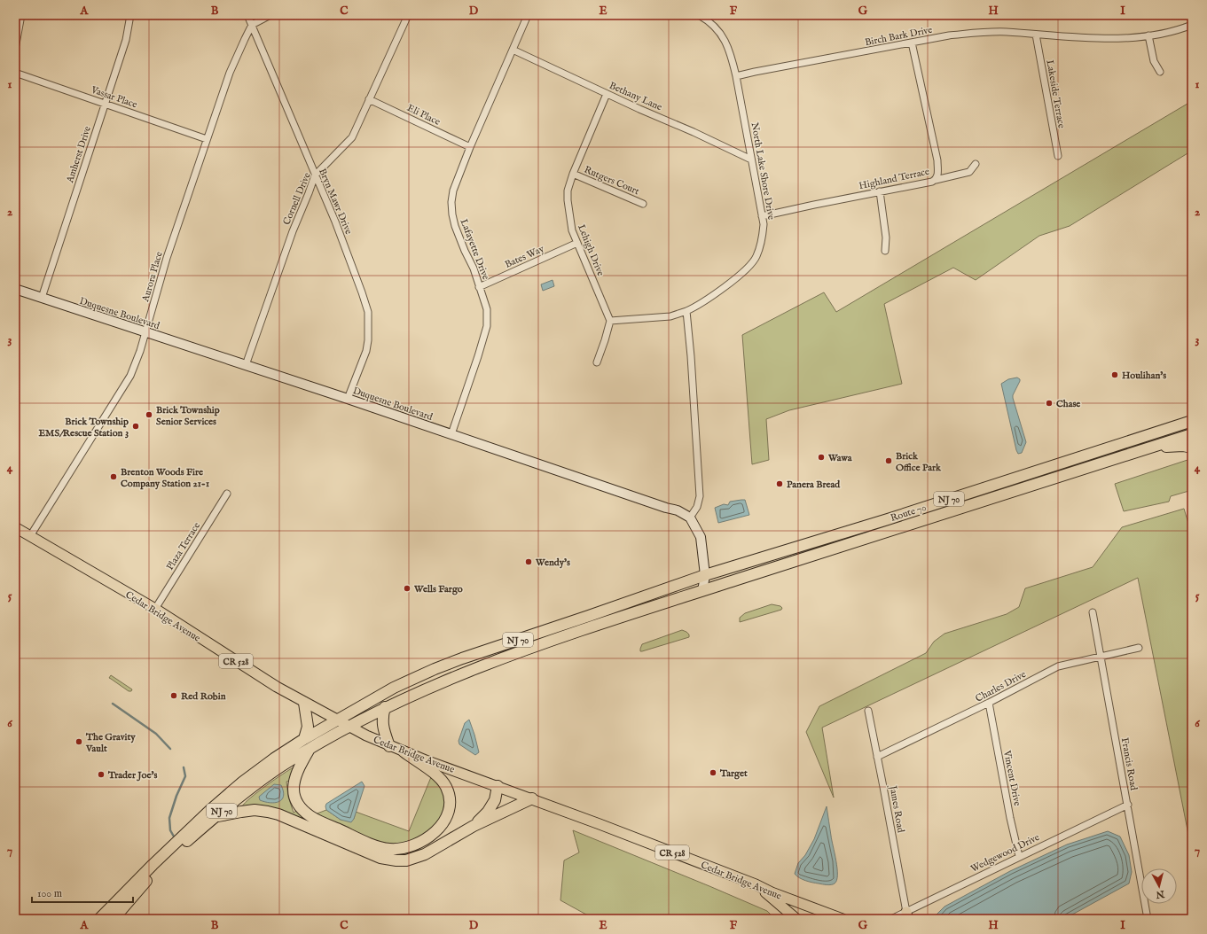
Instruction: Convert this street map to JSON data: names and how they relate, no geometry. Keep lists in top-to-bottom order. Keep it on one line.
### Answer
{"streets":{"highway":["NJ 70","Route 70"],"main road":["Cedar Bridge Avenue","CR 528"],"street":["Birch Bark Drive","Lakeside Terrace","Bethany Lane","Vassar Place","Eli Place","Amherst Drive","North Lake Shore Drive","Highland Terrace","Rutgers Court","Cornell Drive","Bryn Mawr Drive","Lafayette Drive","Lehigh Drive","Bates Way","Aurora Place","Duquesne Boulevard","Plaza Terrace","Charles Drive","Francis Road","Vincent Drive","James Road","Wedgewood Drive"]},"crossings":[["Birch Bark Drive","Lakeside Terrace"],["Birch Bark Drive","North Lake Shore Drive"],["Birch Bark Drive","Highland Terrace"],["Bethany Lane","North Lake Shore Drive"],["Bethany Lane","Lafayette Drive"],["Bethany Lane","Lehigh Drive"],["Vassar Place","Amherst Drive"],["Vassar Place","Aurora Place"],["Eli Place","Cornell Drive"],["Eli Place","Lafayette Drive"],["Amherst Drive","Duquesne Boulevard"],["North Lake Shore Drive","Highland Terrace"],["Rutgers Court","Lehigh Drive"],["Cornell Drive","Bryn Mawr Drive"],["Cornell Drive","Duquesne Boulevard"],["Bryn Mawr Drive","Aurora Place"],["Bryn Mawr Drive","Duquesne Boulevard"],["Lafayette Drive","Bates Way"],["Lafayette Drive","Duquesne Boulevard"],["Lehigh Drive","Bates Way"],["Aurora Place","Duquesne Boulevard"],["Aurora Place","Cedar Bridge Avenue"],["NJ 70","Route 70"],["NJ 70","Cedar Bridge Avenue"],["Plaza Terrace","Cedar Bridge Avenue"],["Charles Drive","Francis Road"],["Charles Drive","Vincent Drive"],["Charles Drive","James Road"],["Francis Road","Wedgewood Drive"],["Vincent Drive","Wedgewood Drive"],["James Road","Wedgewood Drive"]],"places":["Houlihan's","Chase","Brick Township Senior Services","Brick Township EMS/Rescue Station 3","Wawa","Brick Office Park","Brenton Woods Fire Company Station 21-1","Panera Bread","Wendy's","Wells Fargo","Red Robin","The Gravity Vault","Target","Trader Joe's"],"scale_bar":"100 m","north":"bottom","grid":{"columns":["A","B","C","D","E","F","G","H","I"],"rows":["1","2","3","4","5","6","7"]}}
